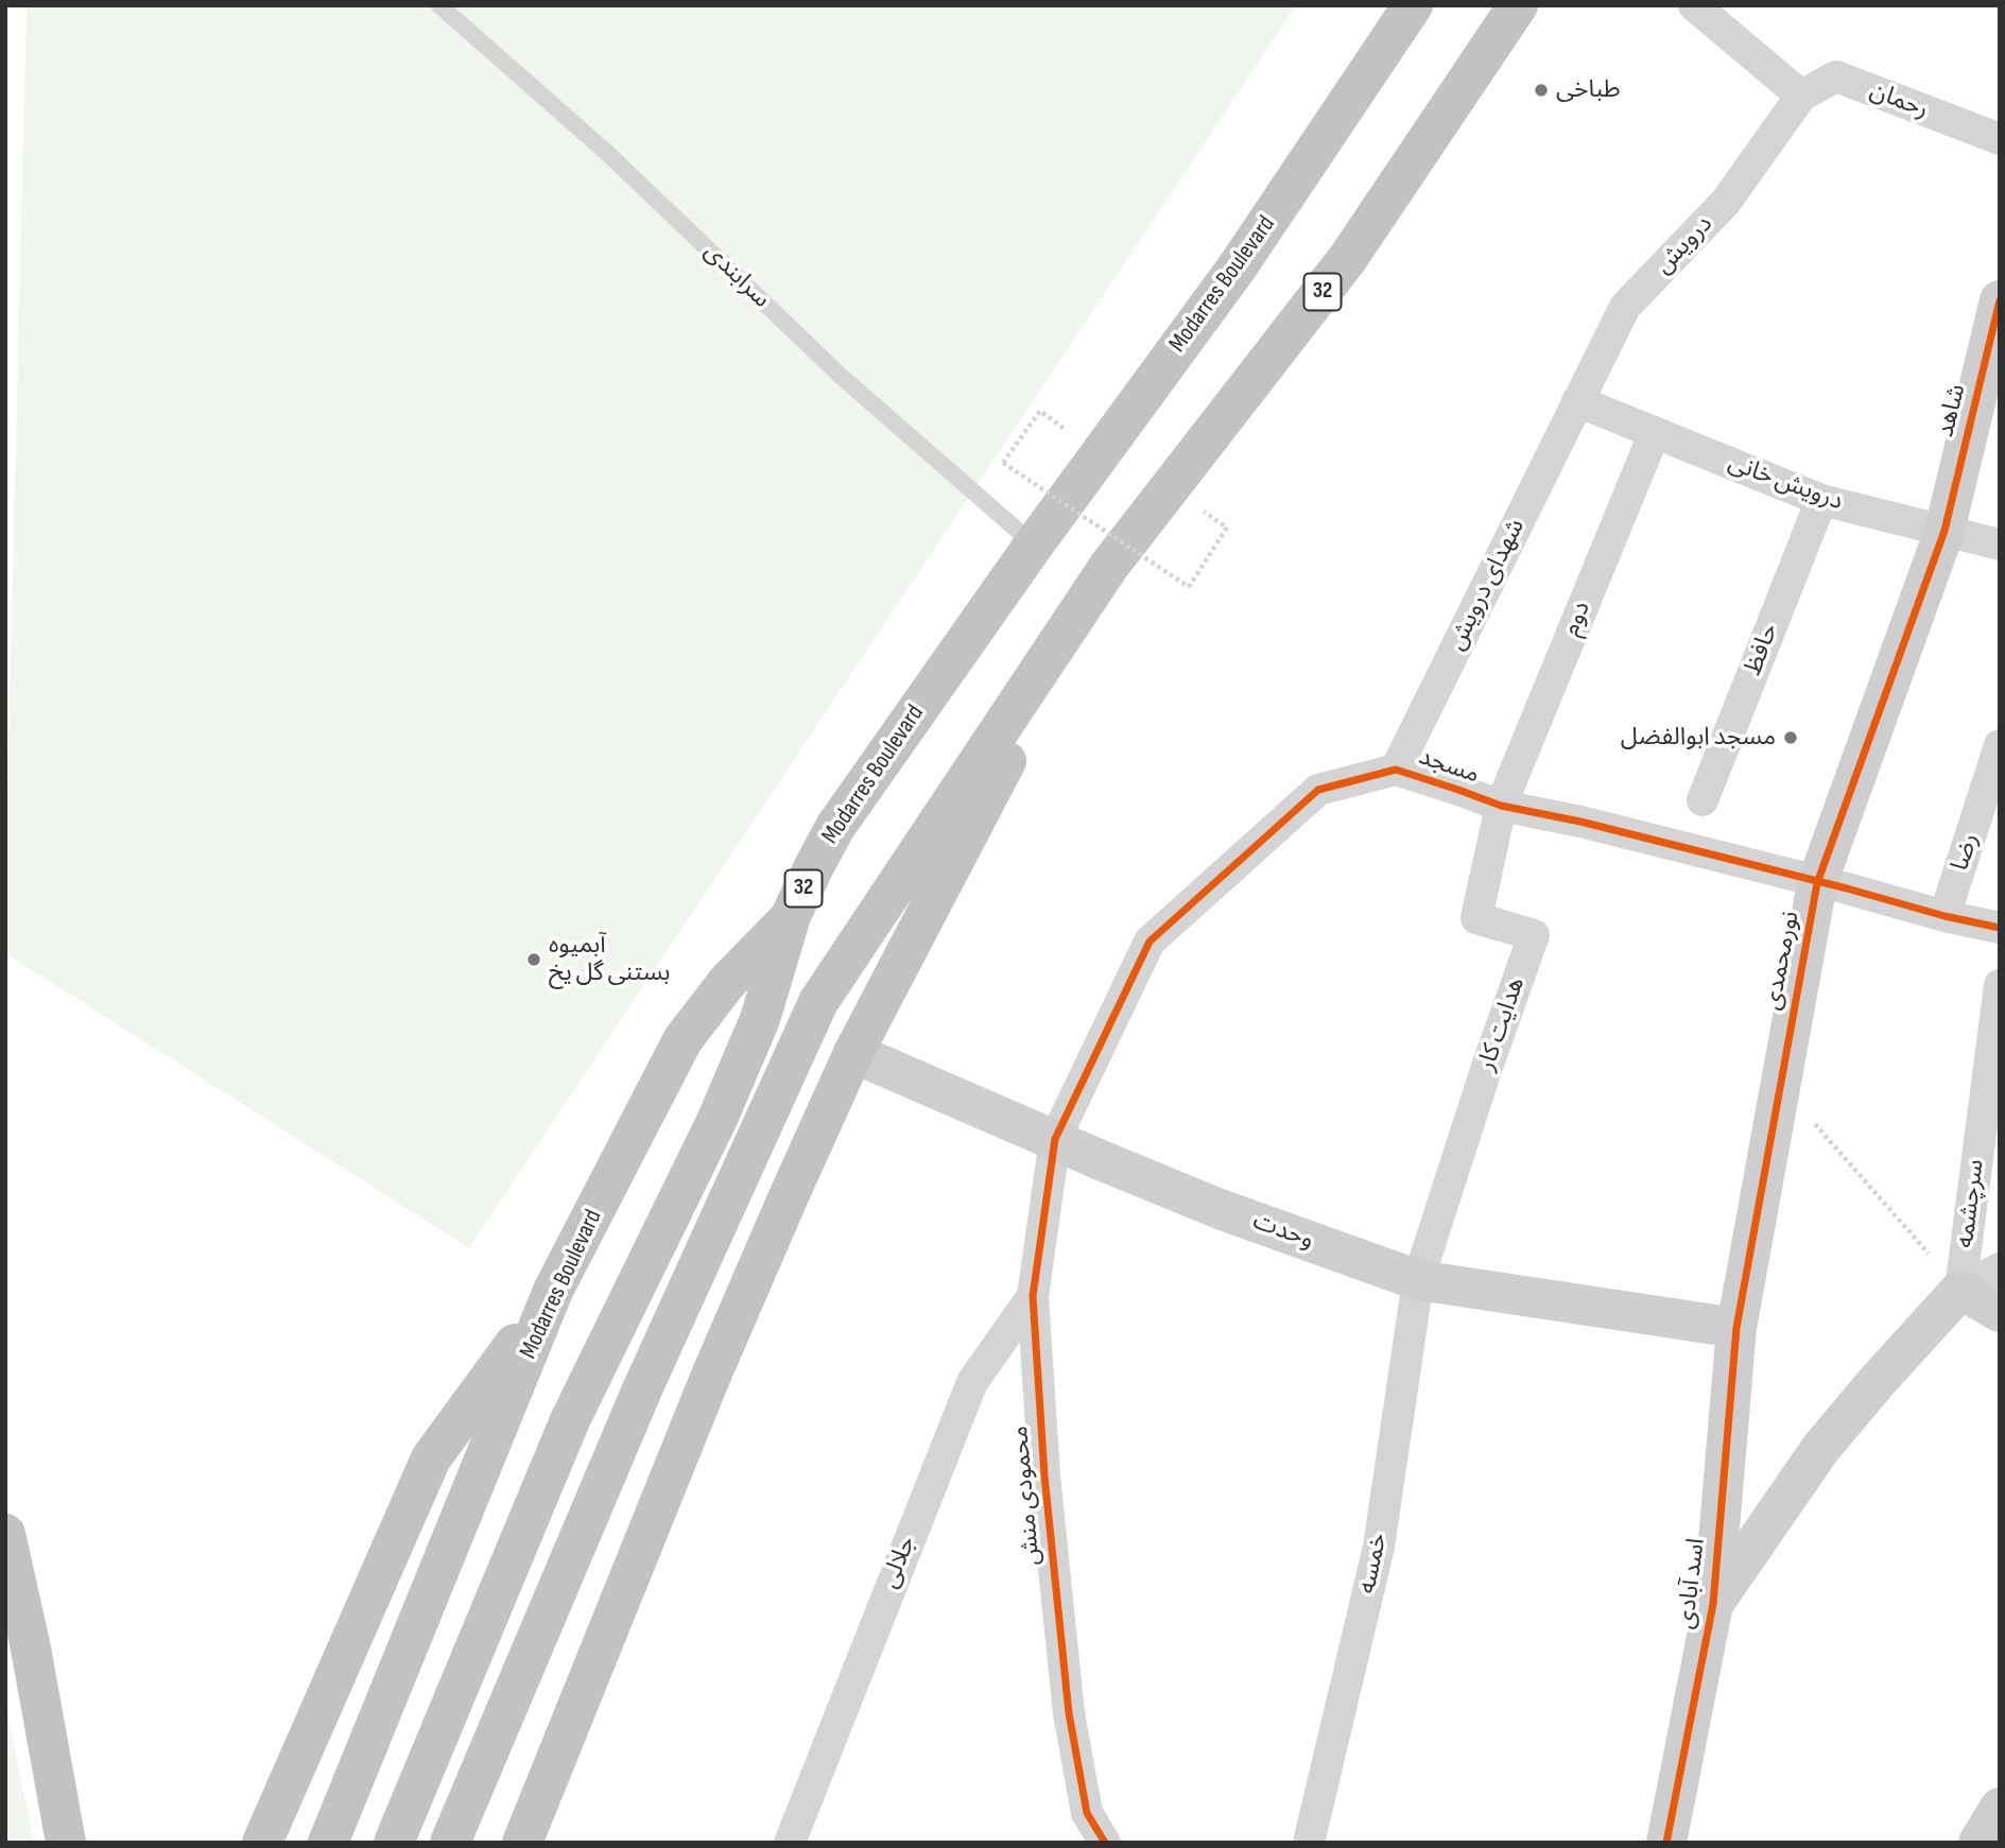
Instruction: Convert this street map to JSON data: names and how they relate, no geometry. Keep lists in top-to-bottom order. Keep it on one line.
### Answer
{"streets":{"highway":["Modarres Boulevard","32"],"street":["رحمان","درویش","شاهد","درویش خانی","شهدای درویش","دوم","حافظ","مسجد","رضا","نورمحمدی","هدایت کار","سرچشمه","وحدت","محمودی منش","جلالی","خمسه","اسد آبادی"],"lane":["سرابندی"]},"crossings":[["رحمان","درویش"],["درویش","درویش خانی"],["درویش","شهدای درویش"],["سرابندی","Modarres Boulevard"],["شاهد","درویش خانی"],["شاهد","نورمحمدی"],["درویش خانی","شهدای درویش"],["درویش خانی","دوم"],["درویش خانی","حافظ"],["درویش خانی","نورمحمدی"],["شهدای درویش","مسجد"],["دوم","مسجد"],["دوم","هدایت کار"],["مسجد","رضا"],["مسجد","نورمحمدی"],["مسجد","هدایت کار"],["مسجد","وحدت"],["مسجد","محمودی منش"],["نورمحمدی","وحدت"],["نورمحمدی","اسد آبادی"],["هدایت کار","وحدت"],["هدایت کار","خمسه"],["وحدت","محمودی منش"],["وحدت","خمسه"],["وحدت","اسد آبادی"],["محمودی منش","جلالی"]],"places":["طباخی","مسجد ابوالفضل","آبمیوه بستنی گل یخ"]}
